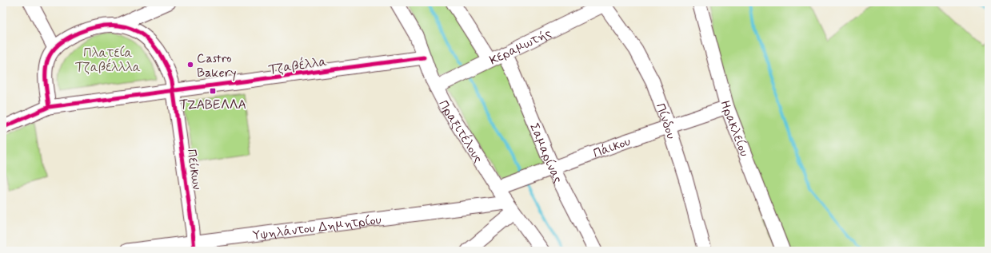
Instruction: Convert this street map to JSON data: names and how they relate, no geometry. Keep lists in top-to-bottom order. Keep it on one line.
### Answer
{"streets":{"street":["Κεραμωτής","Τζαβέλλα","Πίνδου","Ηρακλείου","Πραξιτέλους","Πάικου","Σαμαρίνας","Πεύκων","Υψηλάντου Δημητρίου"]},"crossings":[["Κεραμωτής","Πίνδου"],["Κεραμωτής","Πραξιτέλους"],["Κεραμωτής","Σαμαρίνας"],["Τζαβέλλα","Πραξιτέλους"],["Τζαβέλλα","Πεύκων"],["Πίνδου","Πάικου"],["Ηρακλείου","Πάικου"],["Πραξιτέλους","Πάικου"],["Πραξιτέλους","Υψηλάντου Δημητρίου"],["Πάικου","Σαμαρίνας"],["Πεύκων","Υψηλάντου Δημητρίου"]],"parks":["Πλατεία Τζαβέλλλα"],"places":{"other":["Castro Bakery"],"transit":["ΤΖΑΒΕΛΛΑ"]}}
